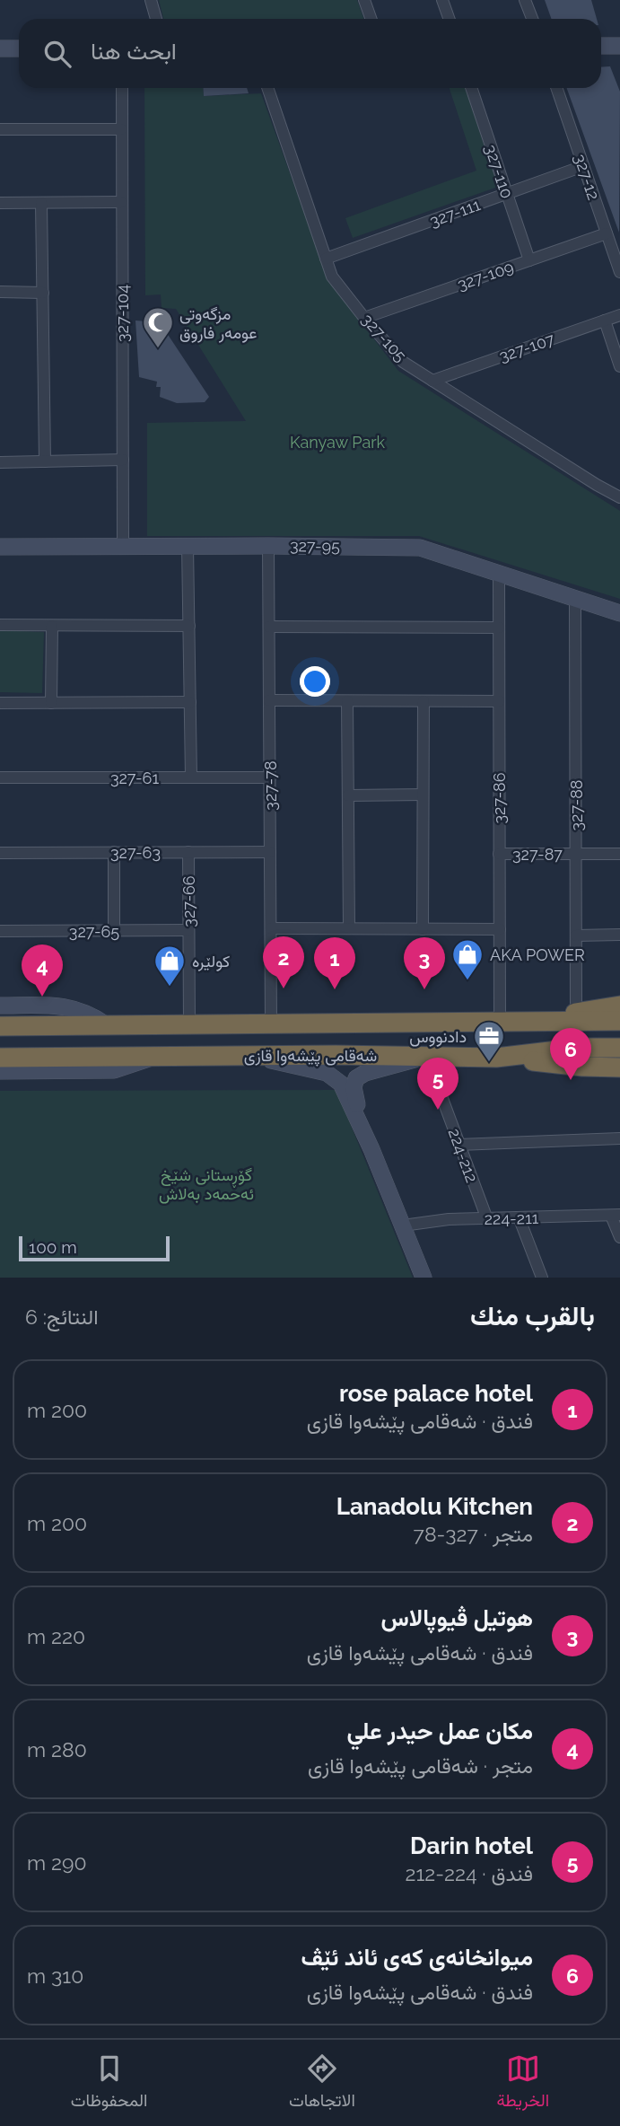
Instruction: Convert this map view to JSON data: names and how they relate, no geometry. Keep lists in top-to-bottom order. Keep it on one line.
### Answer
{"streets":{"highway":["شەقامی پێشەوا قازی"],"street":["327-110","327-12","327-111","327-109","327-104","327-105","327-107","327-95","327-61","327-78","327-86","327-88","327-63","327-87","327-66","327-65","224-212","224-211"]},"crossings":[["327-110","327-111"],["327-110","327-109"],["327-12","327-111"],["327-12","327-109"],["327-111","327-105"],["327-109","327-105"],["327-104","327-95"],["327-105","327-107"],["327-95","327-78"],["327-95","327-86"],["327-95","327-88"],["327-61","327-78"],["327-78","327-63"],["327-78","شەقامی پێشەوا قازی"],["327-86","327-87"],["327-86","شەقامی پێشەوا قازی"],["327-88","327-87"],["327-63","327-66"],["327-66","327-65"],["327-66","شەقامی پێشەوا قازی"],["شەقامی پێشەوا قازی","224-212"],["224-212","224-211"]],"parks":["Kanyaw Park","گۆڕستانی شێخ ئەحمەد بەلاش"],"places":{"mosque":["مزگەوتی عومەر فاروق"],"shop":["AKA POWER","کولێرە"],"office":["دادنووس"]},"scale_bar":"100 m","page":{"search":"ابحث هنا","pins":["2","1","3","4","6","5"],"scale":"100 m","heading":["بالقرب منك","النتائج: 6"],"list":[{"mark":"1","name":"rose palace hotel","note":"فندق · شەقامی پێشەوا قازی","value":"200 m"},{"mark":"2","name":"Lanadolu Kitchen","note":"متجر · 327-78","value":"200 m"},{"mark":"3","name":"هوتیل ڤیوپالاس","note":"فندق · شەقامی پێشەوا قازی","value":"220 m"},{"mark":"4","name":"مكان عمل حيدر علي","note":"متجر · شەقامی پێشەوا قازی","value":"280 m"},{"mark":"5","name":"Darin hotel","note":"فندق · 224-212","value":"290 m"},{"mark":"6","name":"میوانخانەی کەی ئاند ئێڤ","note":"فندق · شەقامی پێشەوا قازی","value":"310 m"}],"nav":["الخريطة","الاتجاهات","المحفوظات"]}}
